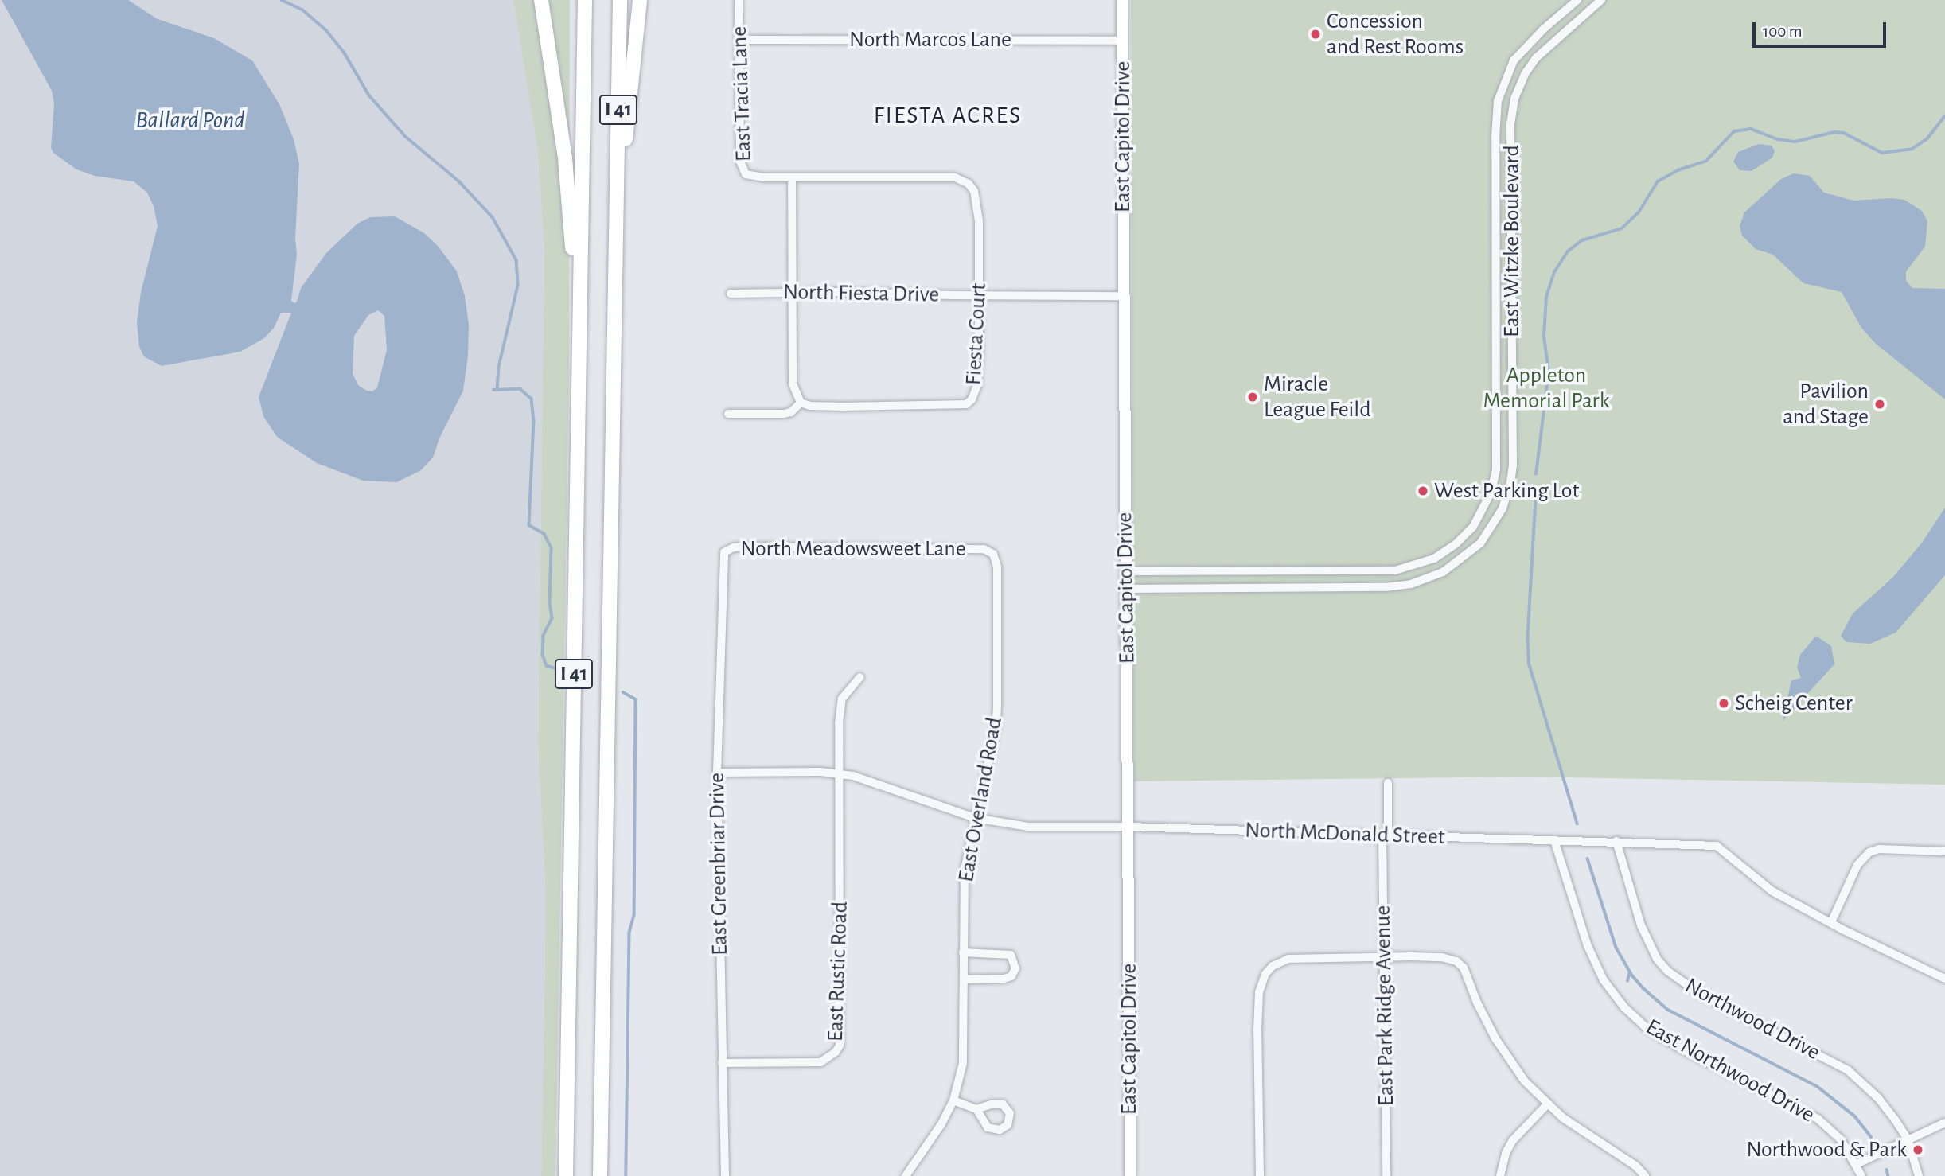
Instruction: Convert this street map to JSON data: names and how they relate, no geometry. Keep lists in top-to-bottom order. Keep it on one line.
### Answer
{"streets":{"highway":["I 41"],"street":["North Marcos Lane","East Tracia Lane","East Capitol Drive","East Witzke Boulevard","North Fiesta Drive","Fiesta Court","North Meadowsweet Lane","East Overland Road","North McDonald Street","East Greenbriar Drive","East Rustic Road","East Park Ridge Avenue","Northwood Drive","East Northwood Drive"]},"crossings":[["North Marcos Lane","East Tracia Lane"],["North Marcos Lane","East Capitol Drive"],["East Tracia Lane","Fiesta Court"],["East Capitol Drive","East Witzke Boulevard"],["East Capitol Drive","North Fiesta Drive"],["East Capitol Drive","North McDonald Street"],["North Fiesta Drive","Fiesta Court"],["North Meadowsweet Lane","East Overland Road"],["North Meadowsweet Lane","East Greenbriar Drive"],["East Overland Road","North McDonald Street"],["North McDonald Street","East Greenbriar Drive"],["North McDonald Street","East Rustic Road"],["North McDonald Street","East Park Ridge Avenue"],["North McDonald Street","Northwood Drive"],["North McDonald Street","East Northwood Drive"],["East Greenbriar Drive","East Rustic Road"]],"districts":["FIESTA ACRES"],"water":["Ballard Pond"],"parks":["Appleton Memorial Park"],"places":["Concession and Rest Rooms","Miracle League Feild","Pavilion and Stage","West Parking Lot","Scheig Center","Northwood & Park"],"scale_bar":"100 m"}
